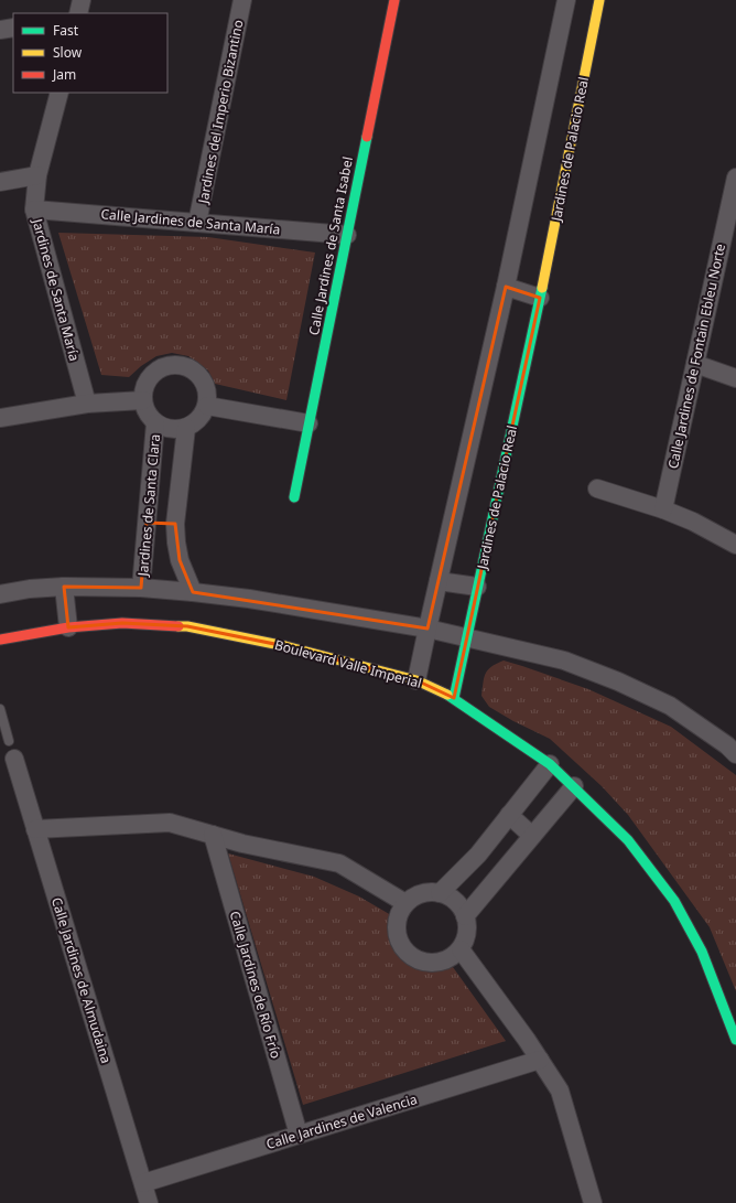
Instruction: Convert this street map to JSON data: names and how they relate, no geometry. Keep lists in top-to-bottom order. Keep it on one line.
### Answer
{"streets":{"street":["Jardines del Imperio Bizantino","Jardines de Palacio Real","Calle Jardines de Santa María","Calle Jardines de Santa Isabel","Jardines de Santa María","Calle Jardines de Fontain Ebleu Norte","Jardines de Santa Clara","Boulevard Valle Imperial","Calle Jardines de Almudaina","Calle Jardines de Río Frío","Calle Jardines de Valencia"]},"crossings":[["Jardines del Imperio Bizantino","Calle Jardines de Santa María"],["Jardines de Palacio Real","Boulevard Valle Imperial"],["Calle Jardines de Santa María","Calle Jardines de Santa Isabel"],["Calle Jardines de Santa María","Jardines de Santa María"],["Calle Jardines de Almudaina","Calle Jardines de Valencia"],["Calle Jardines de Río Frío","Calle Jardines de Valencia"]],"legend":["Fast","Slow","Jam"]}
